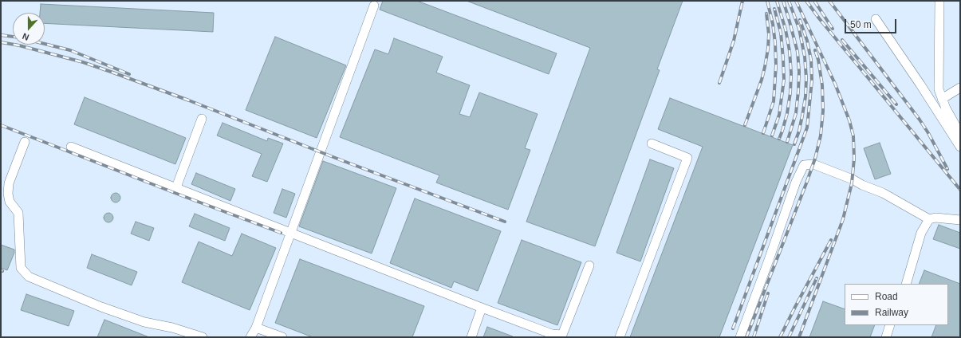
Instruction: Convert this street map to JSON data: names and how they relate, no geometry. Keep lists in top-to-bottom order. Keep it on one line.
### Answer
{"legend":["Road","Railway"],"scale_bar":"50 m","north":"bottom"}
